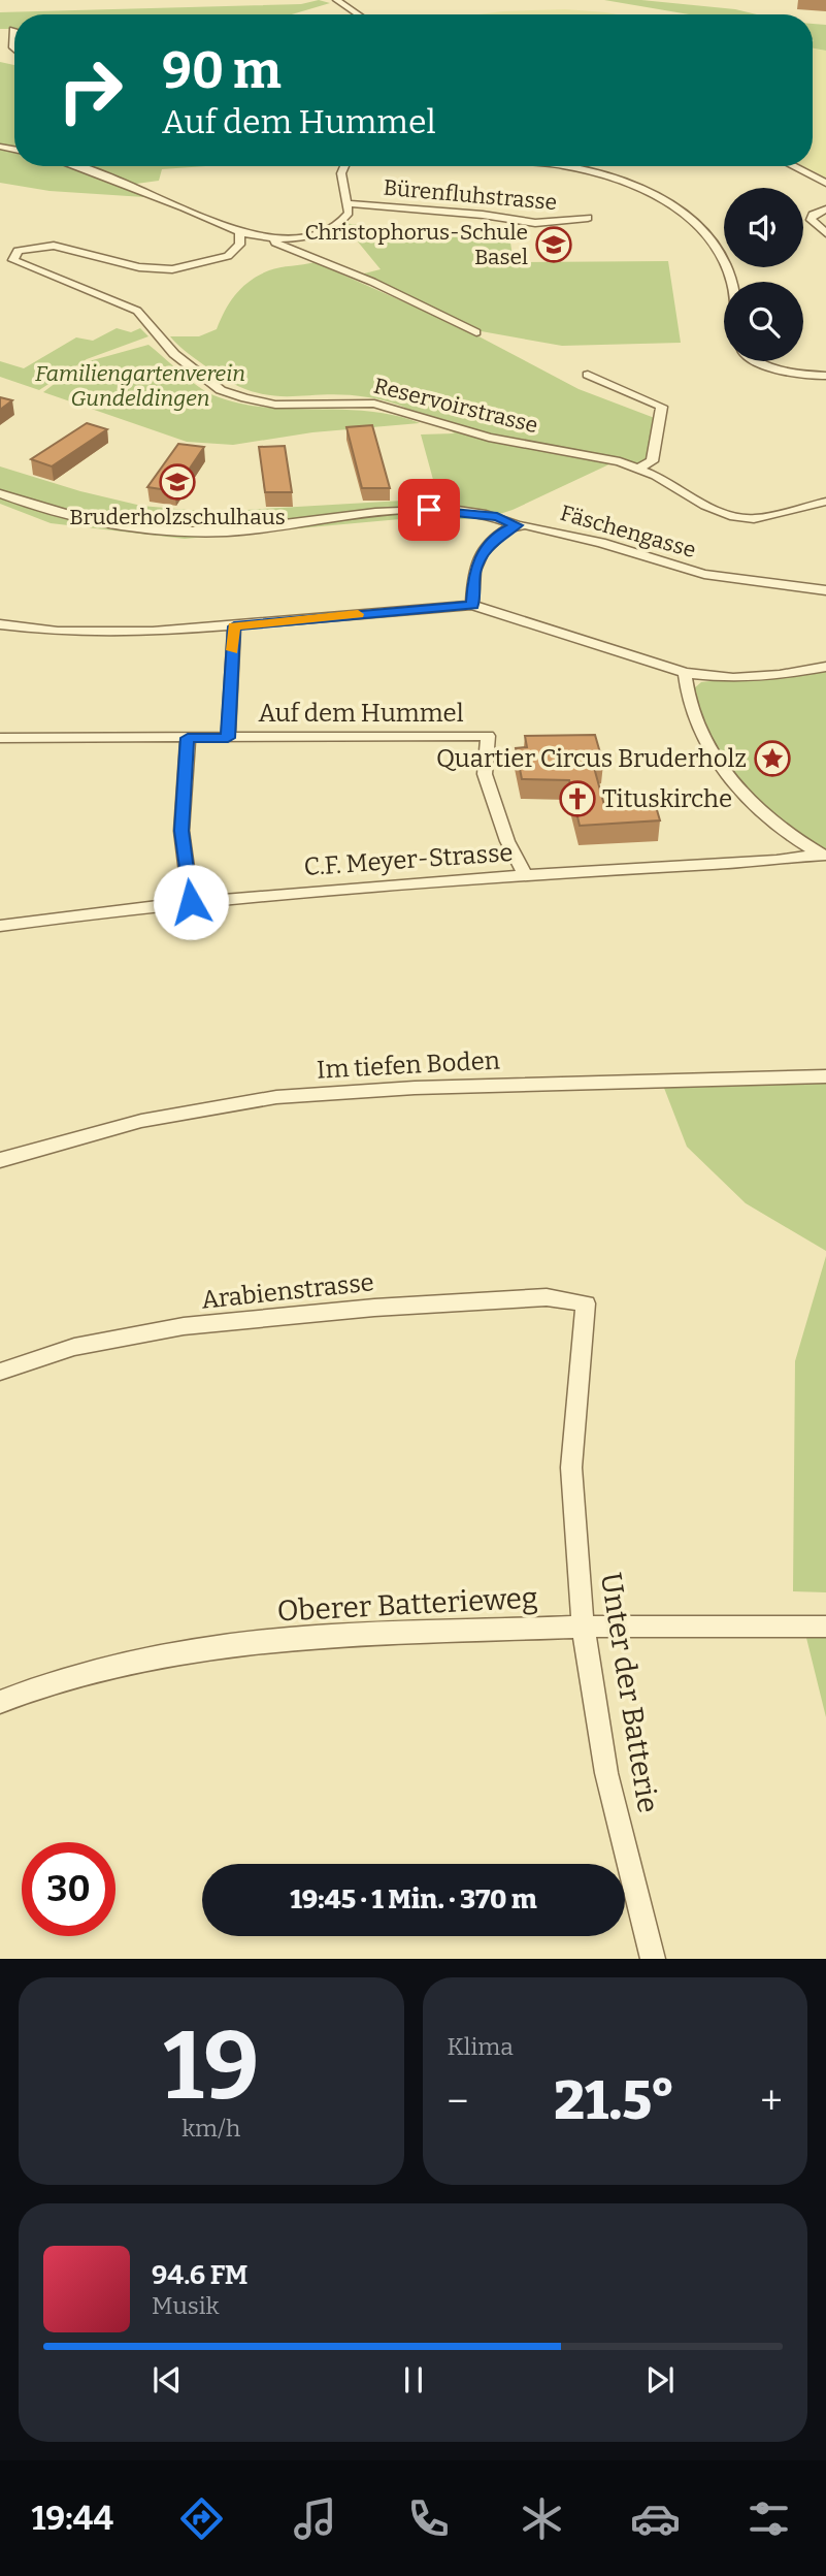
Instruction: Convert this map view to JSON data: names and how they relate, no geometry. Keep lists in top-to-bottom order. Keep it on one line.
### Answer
{"streets":{"street":["Bürenfluhstrasse","Reservoirstrasse","Fäschengasse","Auf dem Hummel","C.F. Meyer-Strasse","Im tiefen Boden","Arabienstrasse","Oberer Batterieweg","Unter der Batterie"]},"crossings":[["Auf dem Hummel","C.F. Meyer-Strasse"],["Arabienstrasse","Unter der Batterie"],["Oberer Batterieweg","Unter der Batterie"]],"parks":["Familiengartenverein Gundeldingen"],"places":{"school or university":["Christophorus-Schule Basel","Bruderholzschulhaus"],"place":["Quartier Circus Bruderholz"],"church":["Tituskirche"]},"page":{"turn":["90 m","Auf dem Hummel"],"limit":"30","trip":"19:45 · 1 Min. · 370 m","tile":[["19","km/h"],"Klima"],"heat":["−","21.5°","+"],"song":["94.6 FM","Musik"],"tabs":"19:44"}}
